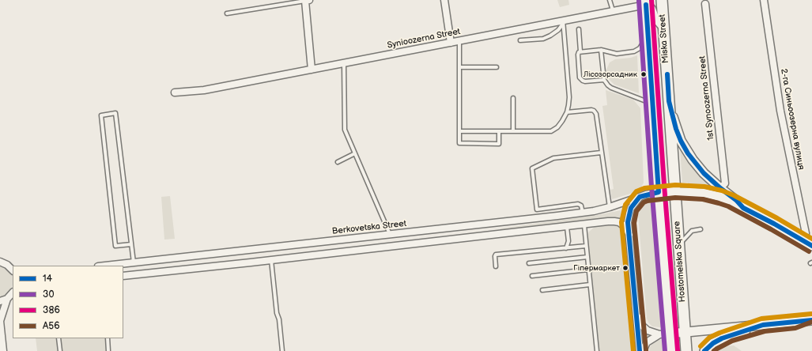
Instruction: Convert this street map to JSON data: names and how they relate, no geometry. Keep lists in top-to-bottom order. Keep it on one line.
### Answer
{"streets":{"highway":["Miska Street","Hostomelska Square"],"street":["Synioozerna Street","1st Synoozerna Street","2-га Синьоозерна вулиця","Berkovetska Street"]},"crossings":[["Synioozerna Street","Miska Street"],["Miska Street","Berkovetska Street"],["Miska Street","Hostomelska Square"],["Berkovetska Street","Hostomelska Square"]],"places":["Лісозорсадник","Гіпермаркет"],"lines":["transit line 386","transit line 30","transit line 14","transit line А56"],"legend":["14","30","386","А56"]}
